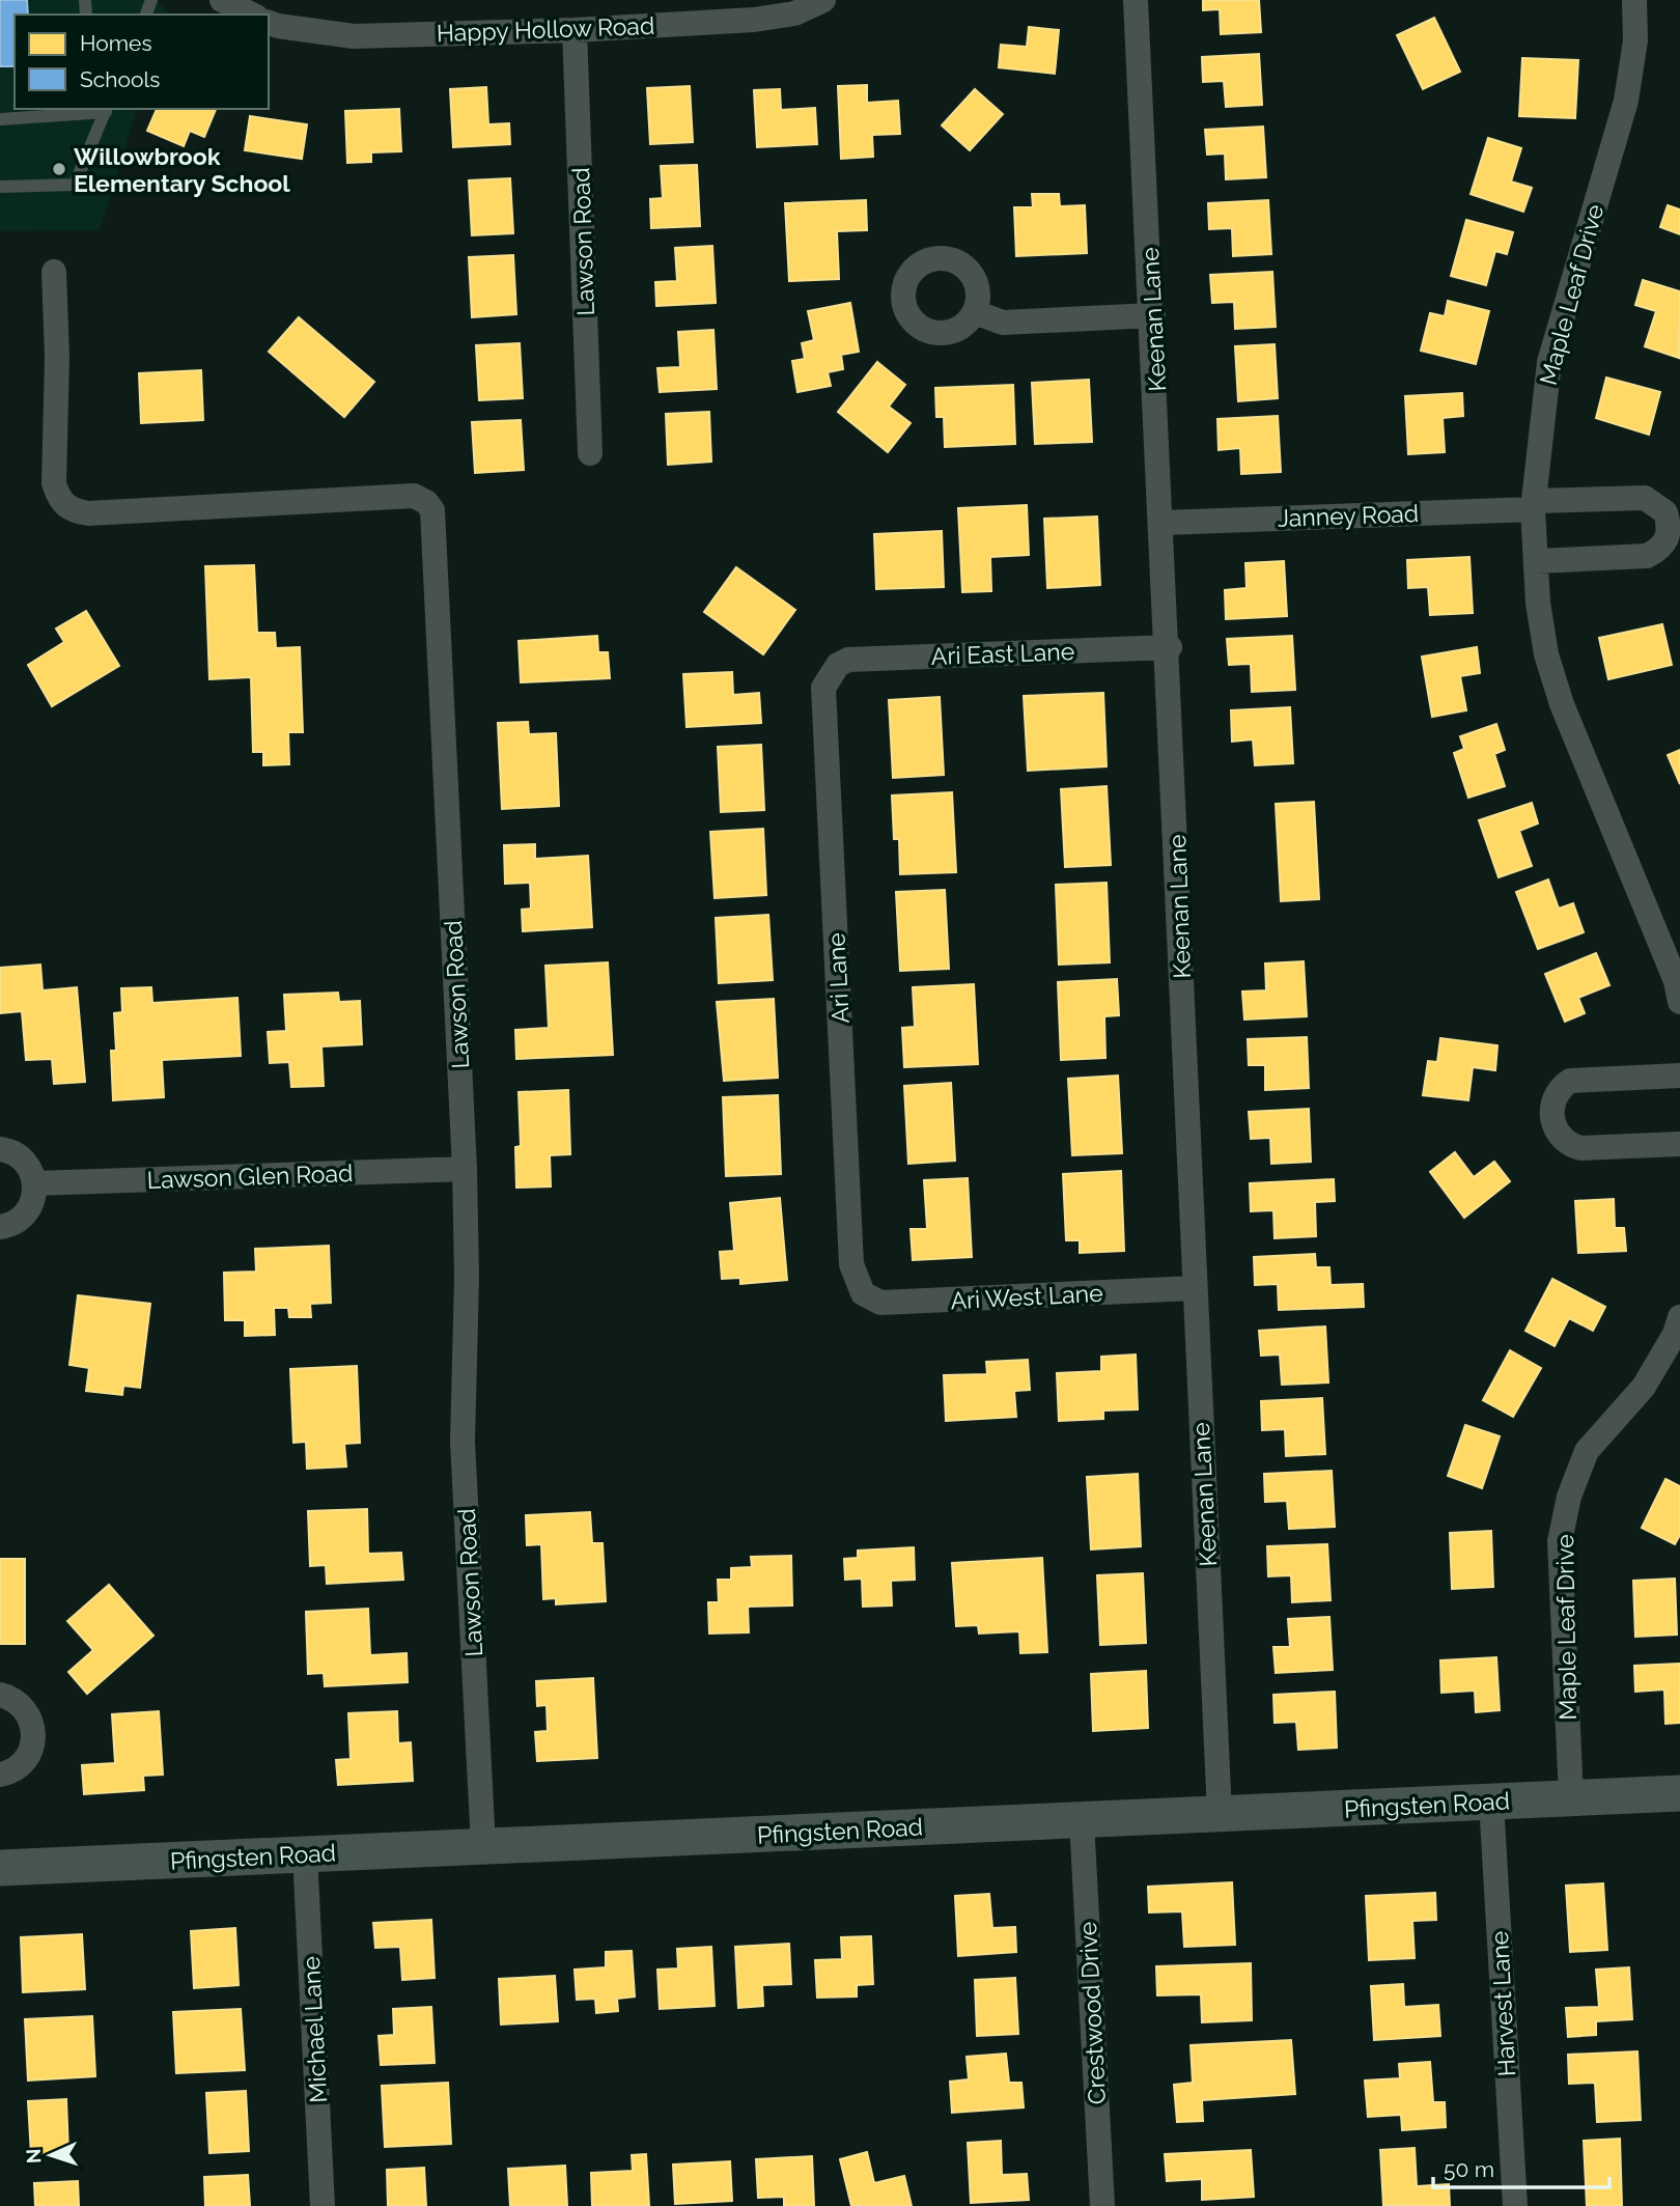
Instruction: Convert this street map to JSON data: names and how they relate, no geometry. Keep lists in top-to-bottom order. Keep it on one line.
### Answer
{"streets":{"main road":["Pfingsten Road"],"street":["Happy Hollow Road","Lawson Road","Maple Leaf Drive","Keenan Lane","Janney Road","Ari East Lane","Ari Lane","Lawson Glen Road","Ari West Lane","Harvest Lane","Crestwood Drive","Michael Lane"]},"crossings":[["Happy Hollow Road","Lawson Road"],["Lawson Road","Lawson Glen Road"],["Lawson Road","Pfingsten Road"],["Maple Leaf Drive","Janney Road"],["Maple Leaf Drive","Pfingsten Road"],["Keenan Lane","Janney Road"],["Keenan Lane","Ari East Lane"],["Keenan Lane","Ari West Lane"],["Keenan Lane","Pfingsten Road"],["Ari East Lane","Ari Lane"],["Ari Lane","Ari West Lane"],["Pfingsten Road","Harvest Lane"],["Pfingsten Road","Crestwood Drive"],["Pfingsten Road","Michael Lane"]],"places":["Willowbrook Elementary School"],"legend":["Homes","Schools"],"scale_bar":"50 m","north":"left"}
